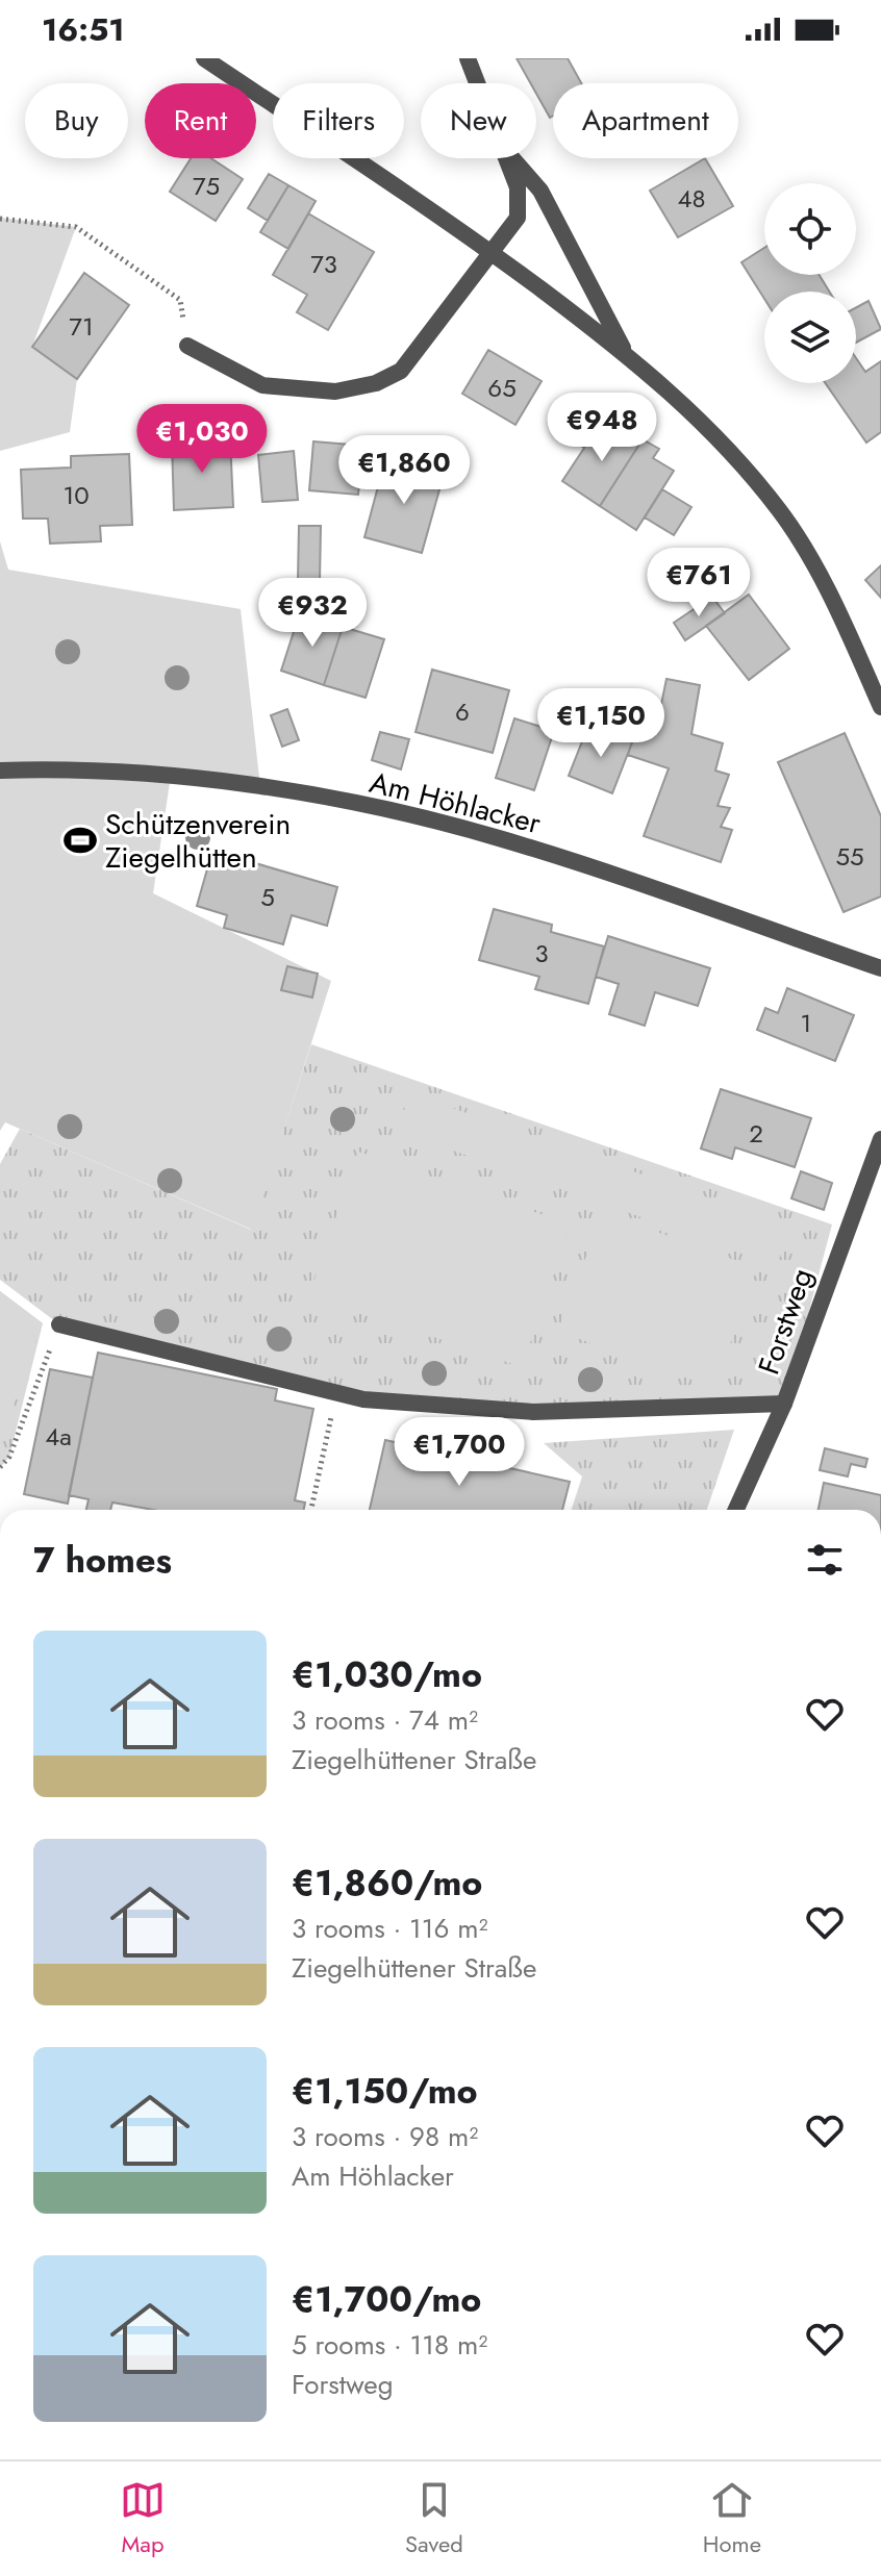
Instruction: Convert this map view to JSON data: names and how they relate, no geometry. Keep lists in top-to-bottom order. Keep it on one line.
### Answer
{"streets":{"street":["Am Höhlacker","Forstweg"]},"places":{"sports":["Schützenverein Ziegelhütten"]},"house_numbers":["75","48","73","71","65","10","6","55","5","3","1","2","4a"],"page":{"status":"16:51","chip":["Buy","Rent","Filters","New","Apartment"],"price":["€948","€1,030","€1,860","€761","€932","€1,150","€1,700"],"heading":"7 homes","list":[{"name":"€1,030/mo","note":"3 rooms · 74 m² · Ziegelhüttener Straße"},{"name":"€1,860/mo","note":"3 rooms · 116 m² · Ziegelhüttener Straße"},{"name":"€1,150/mo","note":"3 rooms · 98 m² · Am Höhlacker"},{"name":"€1,700/mo","note":"5 rooms · 118 m² · Forstweg"}],"tabs":["Map","Saved","Home"]}}
